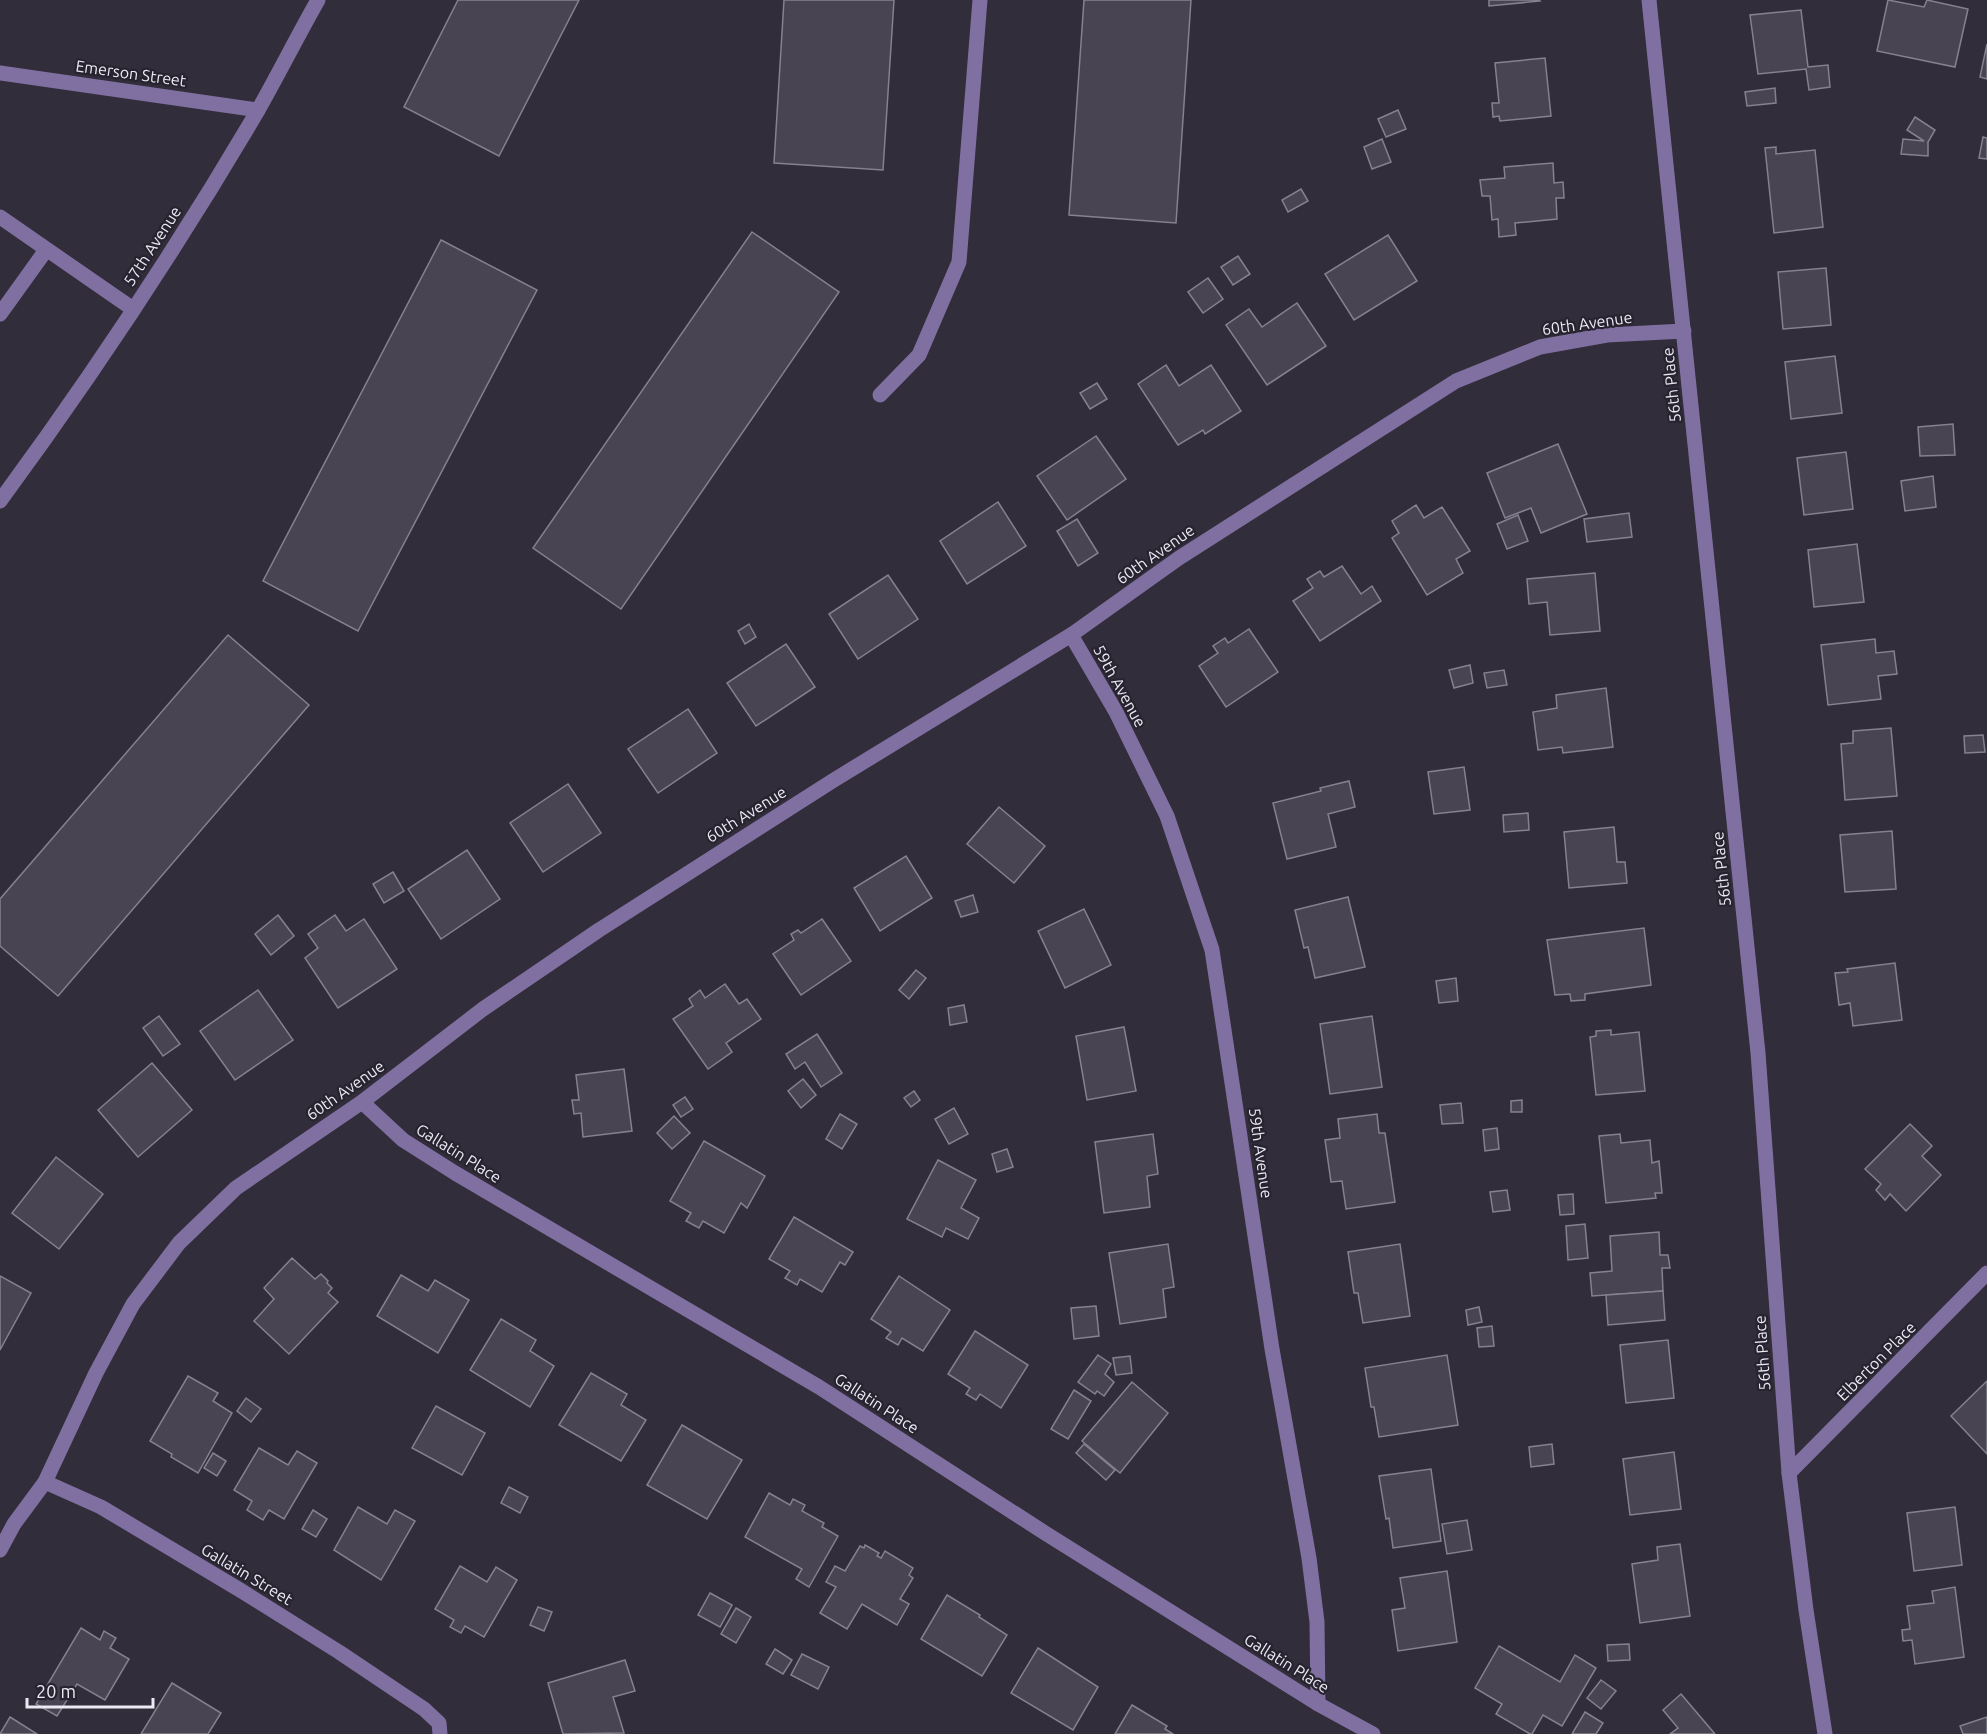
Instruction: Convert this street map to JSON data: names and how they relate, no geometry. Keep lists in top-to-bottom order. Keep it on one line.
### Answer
{"streets":{"street":["Emerson Street","57th Avenue","60th Avenue","56th Place","59th Avenue","Gallatin Place","Elberton Place","Gallatin Street"]},"crossings":[["Emerson Street","57th Avenue"],["60th Avenue","56th Place"],["60th Avenue","59th Avenue"],["60th Avenue","Gallatin Place"],["60th Avenue","Gallatin Street"],["56th Place","Elberton Place"],["59th Avenue","Gallatin Place"]],"scale_bar":"20 m"}
